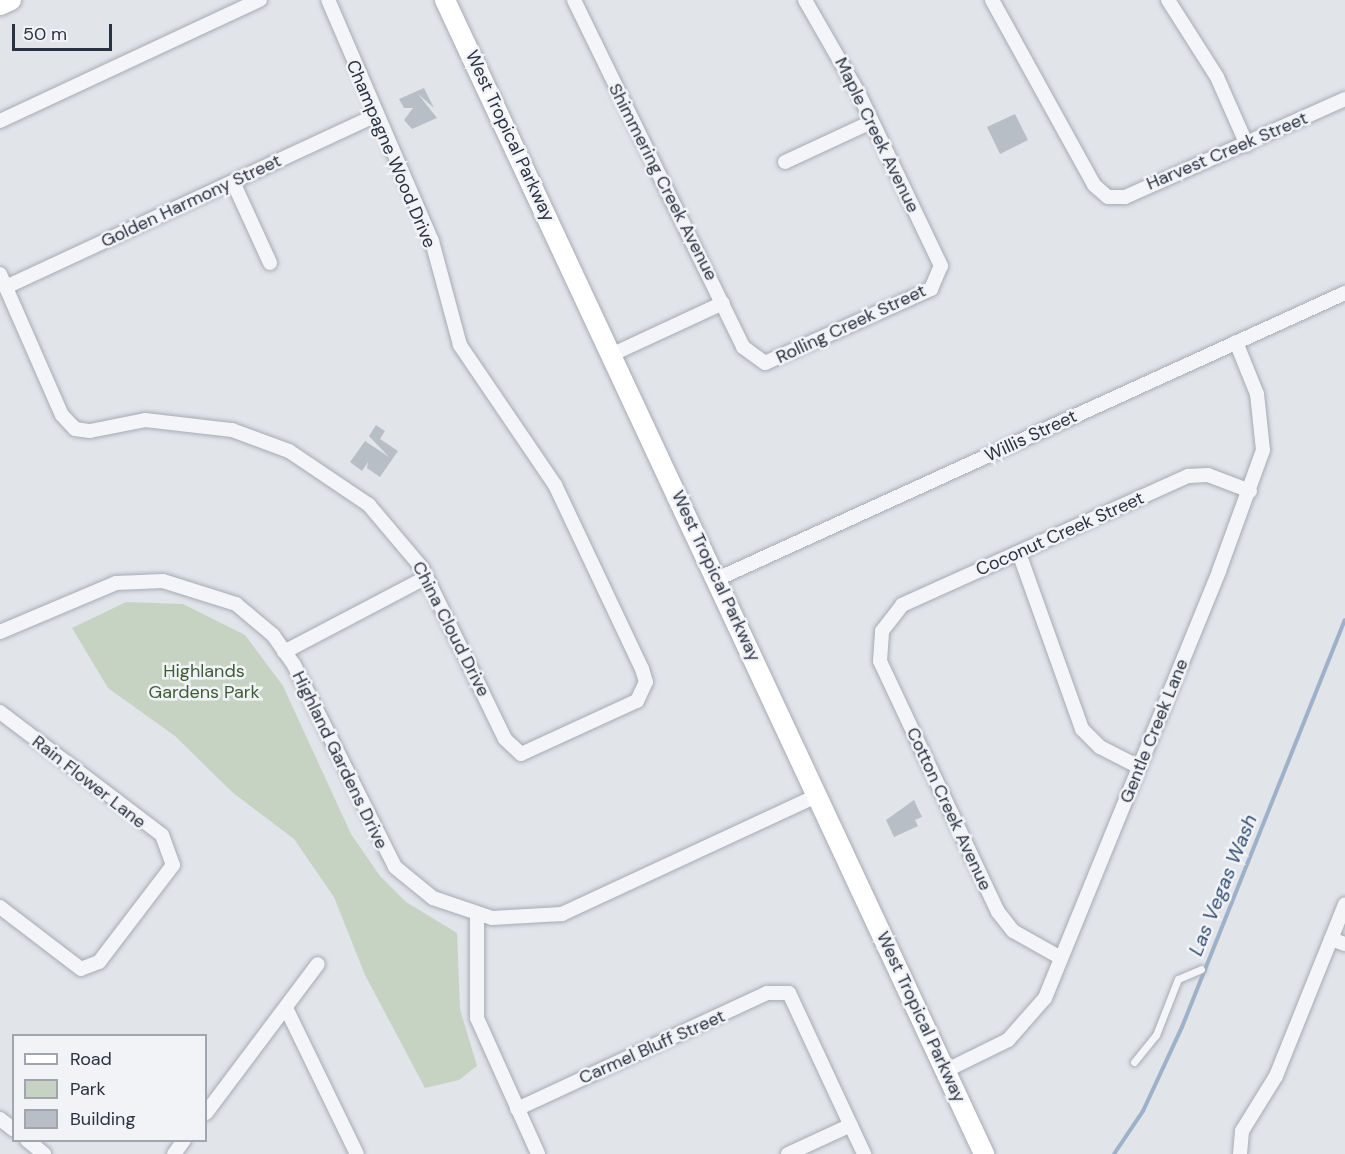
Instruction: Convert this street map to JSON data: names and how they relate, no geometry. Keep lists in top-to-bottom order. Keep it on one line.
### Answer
{"streets":{"main road":["West Tropical Parkway"],"street":["Maple Creek Avenue","Harvest Creek Street","Champagne Wood Drive","Shimmering Creek Avenue","Golden Harmony Street","Rolling Creek Street","Willis Street","Coconut Creek Street","China Cloud Drive","Gentle Creek Lane","Highland Gardens Drive","Rain Flower Lane","Cotton Creek Avenue","Carmel Bluff Street"]},"crossings":[["Maple Creek Avenue","Rolling Creek Street"],["West Tropical Parkway","Willis Street"],["West Tropical Parkway","Gentle Creek Lane"],["West Tropical Parkway","Highland Gardens Drive"],["Champagne Wood Drive","Golden Harmony Street"],["Champagne Wood Drive","China Cloud Drive"],["Shimmering Creek Avenue","Rolling Creek Street"],["Golden Harmony Street","China Cloud Drive"],["Willis Street","Gentle Creek Lane"],["Coconut Creek Street","Gentle Creek Lane"],["Coconut Creek Street","Cotton Creek Avenue"],["Gentle Creek Lane","Cotton Creek Avenue"]],"water":["Las Vegas Wash"],"parks":["Highlands Gardens Park"],"legend":["Road","Park","Building"],"scale_bar":"50 m"}
